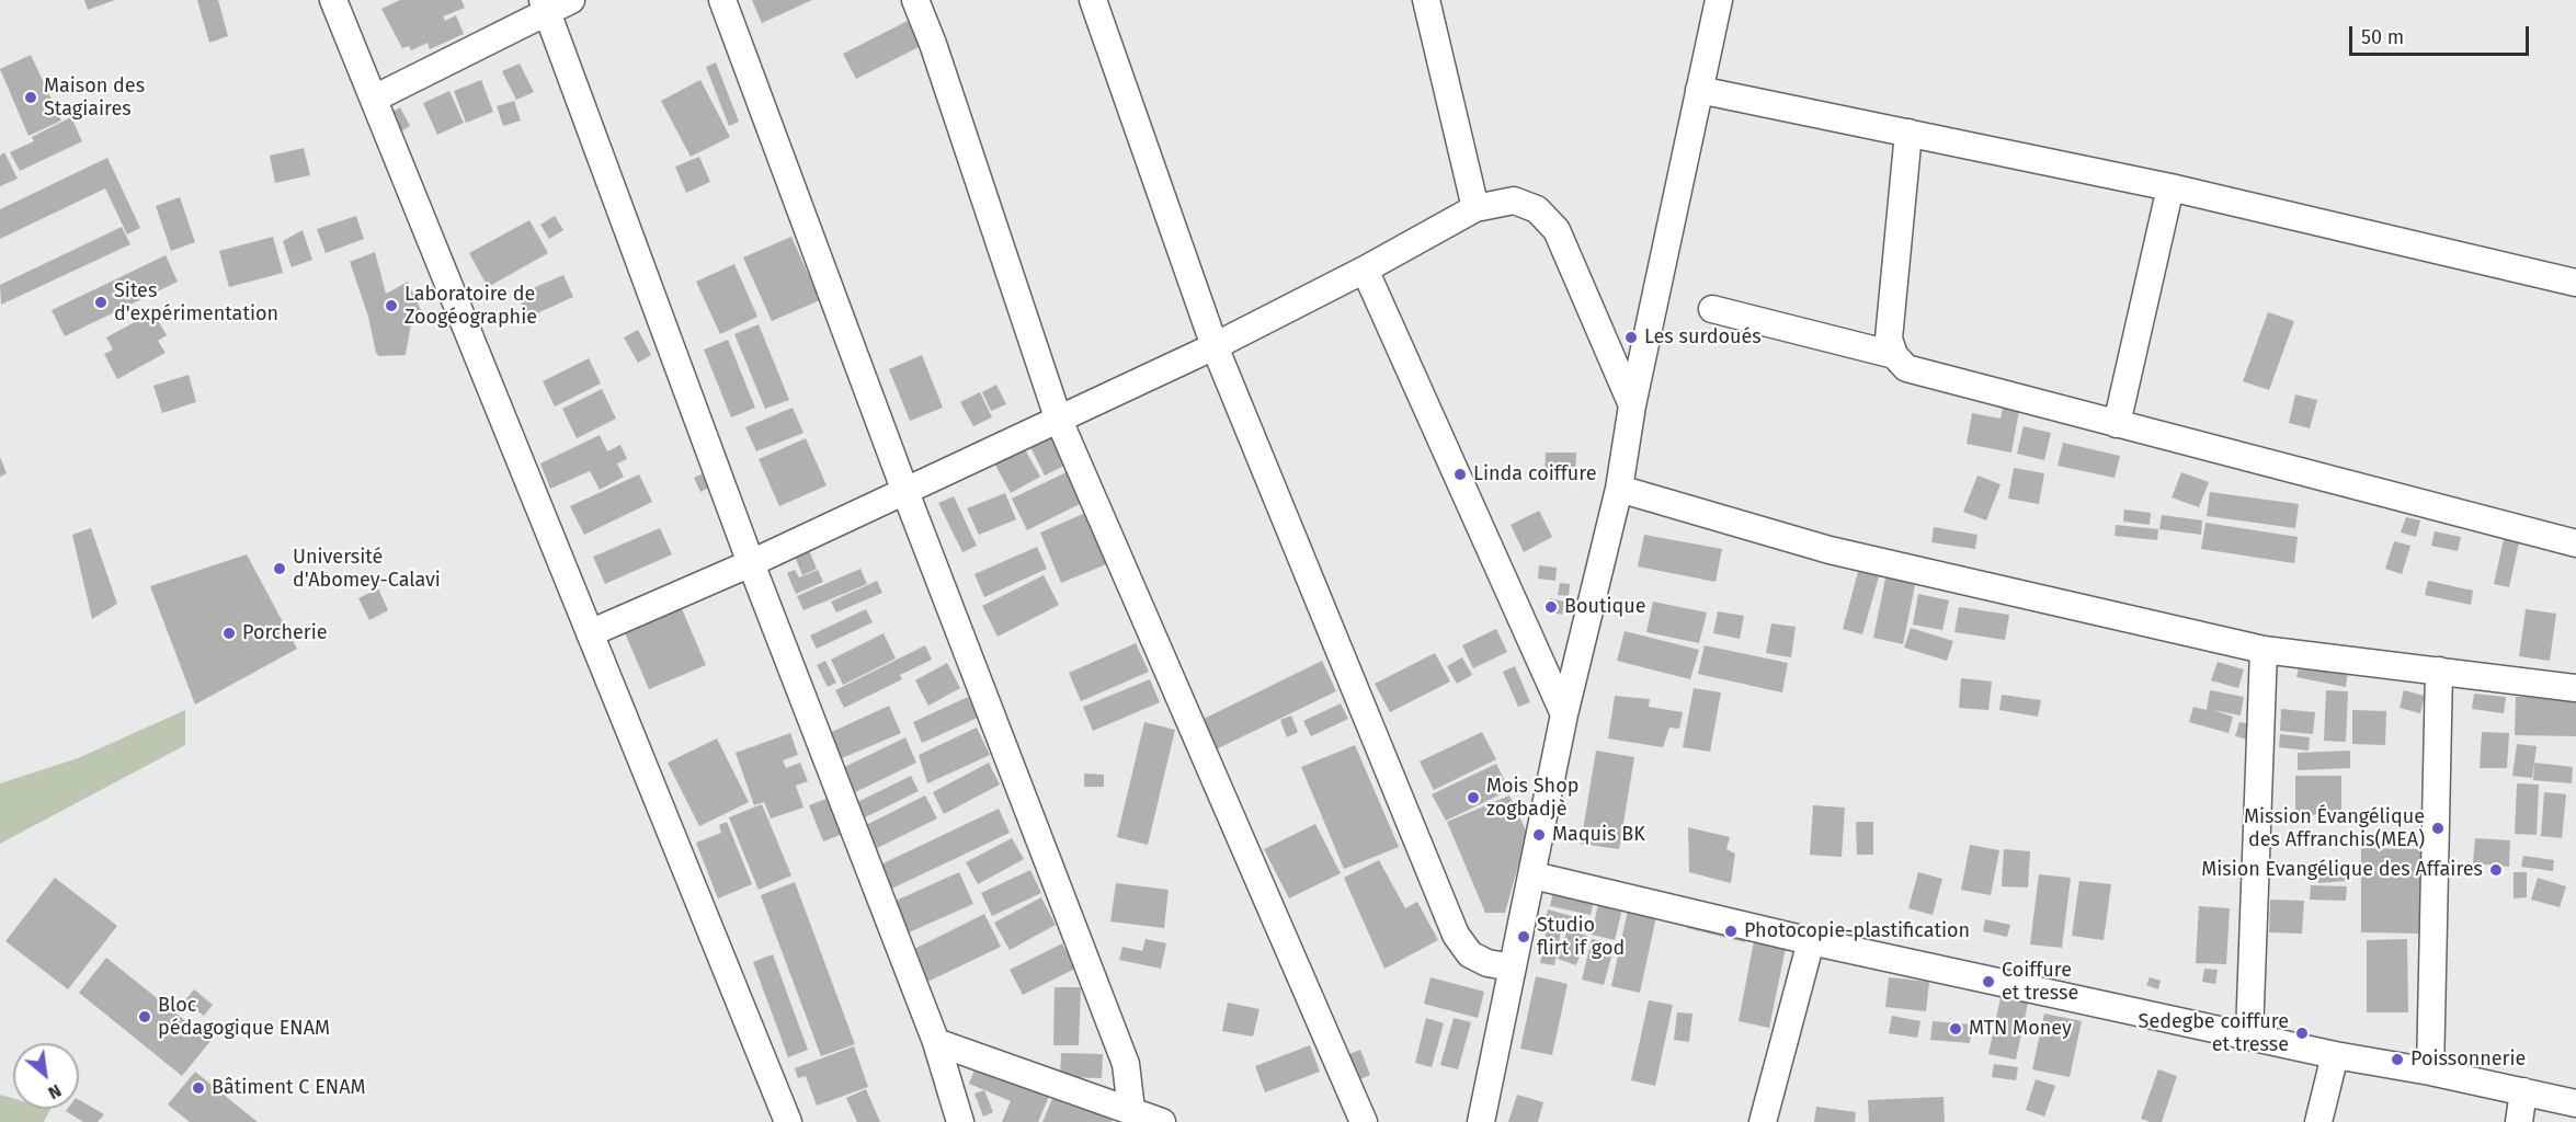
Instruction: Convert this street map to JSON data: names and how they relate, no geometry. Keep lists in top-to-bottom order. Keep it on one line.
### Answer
{"places":["Maison des Stagiaires","Sites d'expérimentation","Laboratoire de Zoogéographie","Les surdoués","Linda coiffure","Université d'Abomey-Calavi","Boutique","Porcherie","Mois Shop zogbadjè","Mission Évangélique des Affranchis(MEA)","Maquis BK","Mision Evangélique des Affaires","Photocopie-plastification","Studio flirt if god","Coiffure et tresse","Bloc pédagogique ENAM","MTN Money","Sedegbe coiffure et tresse","Poissonnerie","Bâtiment C ENAM"],"scale_bar":"50 m","north":"bottom right"}
